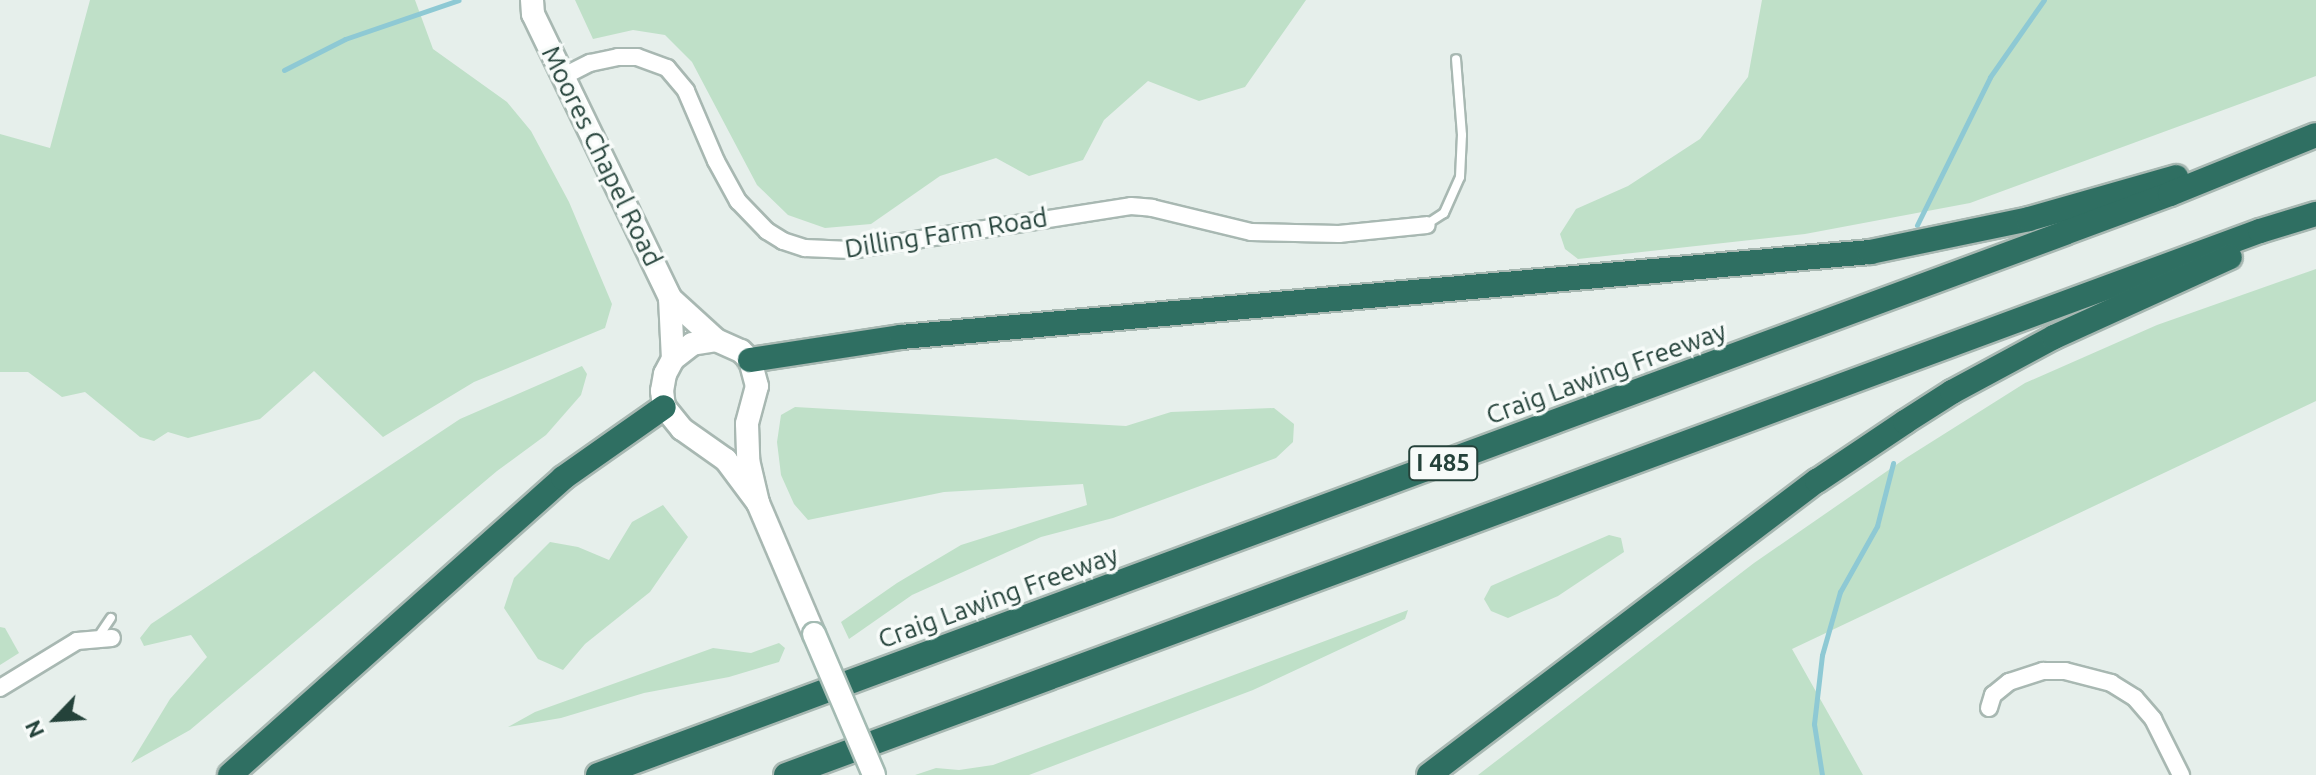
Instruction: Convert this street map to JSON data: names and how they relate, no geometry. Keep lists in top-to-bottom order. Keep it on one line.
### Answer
{"streets":{"highway":["Craig Lawing Freeway","I 485"],"main road":["Moores Chapel Road"],"street":["Dilling Farm Road"]},"crossings":[["Moores Chapel Road","Dilling Farm Road"]],"north":"bottom left"}
